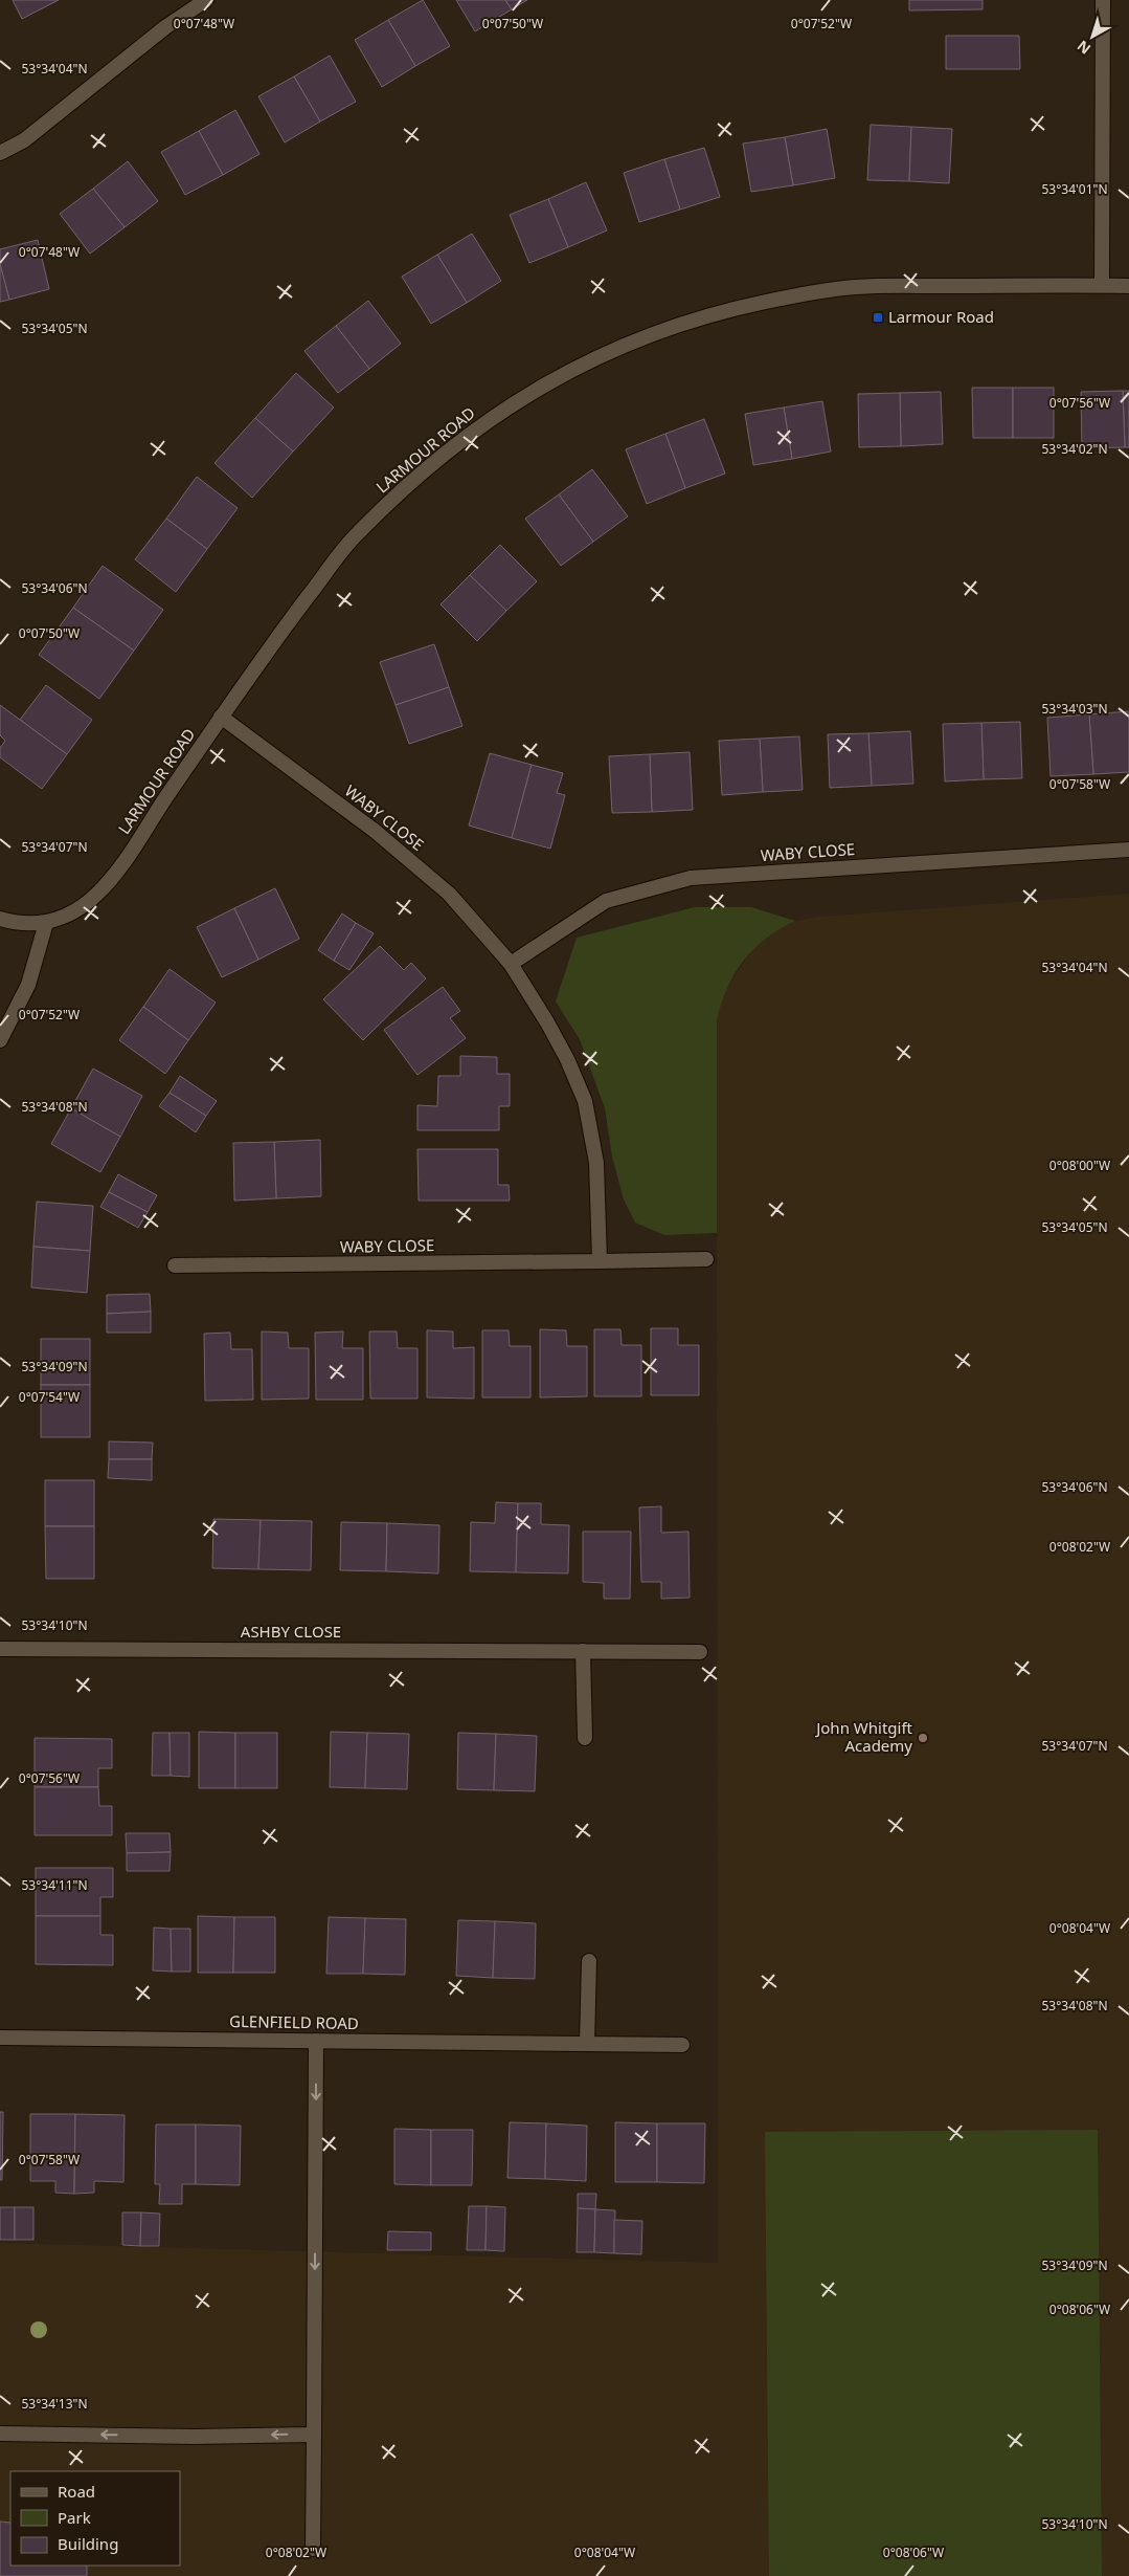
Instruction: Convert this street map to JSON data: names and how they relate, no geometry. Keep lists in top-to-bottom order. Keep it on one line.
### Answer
{"streets":{"street":["LARMOUR ROAD","WABY CLOSE","ASHBY CLOSE","GLENFIELD ROAD"]},"crossings":[["LARMOUR ROAD","WABY CLOSE"]],"places":{"transit":["Larmour Road"],"other":["John Whitgift Academy"]},"legend":["Road","Park","Building"],"north":"bottom left","coordinates":["0°07'48\"W","0°07'50\"W","0°07'52\"W","53°34'04\"N","53°34'01\"N","53°34'05\"N","0°07'56\"W","53°34'02\"N","53°34'06\"N","53°34'03\"N","0°07'58\"W","53°34'07\"N","53°34'08\"N","0°08'00\"W","53°34'09\"N","0°07'54\"W","0°08'02\"W","53°34'10\"N","53°34'11\"N","0°08'04\"W","0°08'06\"W","53°34'13\"N"]}
